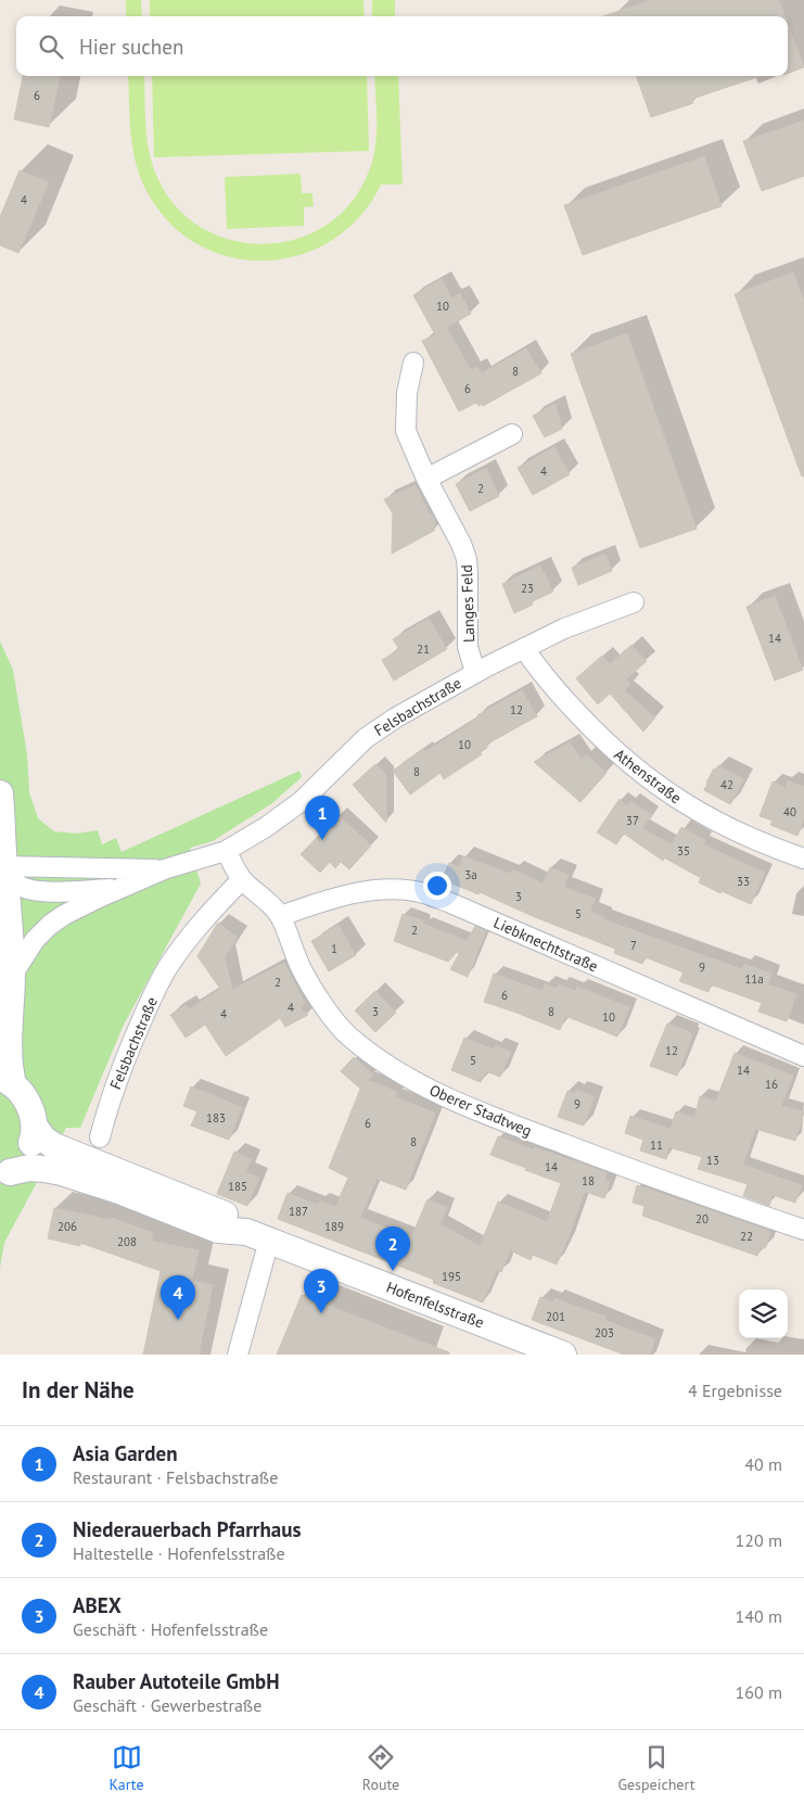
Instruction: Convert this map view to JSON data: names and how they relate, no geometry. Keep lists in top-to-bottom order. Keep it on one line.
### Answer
{"streets":{"main road":["Hofenfelsstraße"],"street":["Langes Feld","Felsbachstraße","Athenstraße","Liebknechtstraße","Oberer Stadtweg"]},"crossings":[["Langes Feld","Felsbachstraße"],["Felsbachstraße","Athenstraße"],["Felsbachstraße","Oberer Stadtweg"],["Liebknechtstraße","Oberer Stadtweg"]],"house_numbers":["6","4","10","8","6","4","2","23","14","21","12","10","8","42","40","37","35","3a","33","3","5","2","7","1","9","11a","2","6","4","3","8","4","10","12","5","14","16","9","183","6","8","11","13","14","18","185","187","20","206","189","22","208","195","201","203"],"page":{"search":"Hier suchen","pins":["1","2","3","4"],"heading":["In der Nähe","4 Ergebnisse"],"list":[{"mark":"1","name":"Asia Garden","note":"Restaurant · Felsbachstraße","value":"40 m"},{"mark":"2","name":"Niederauerbach Pfarrhaus","note":"Haltestelle · Hofenfelsstraße","value":"120 m"},{"mark":"3","name":"ABEX","note":"Geschäft · Hofenfelsstraße","value":"140 m"},{"mark":"4","name":"Rauber Autoteile GmbH","note":"Geschäft · Gewerbestraße","value":"160 m"}],"nav":["Karte","Route","Gespeichert"]}}
